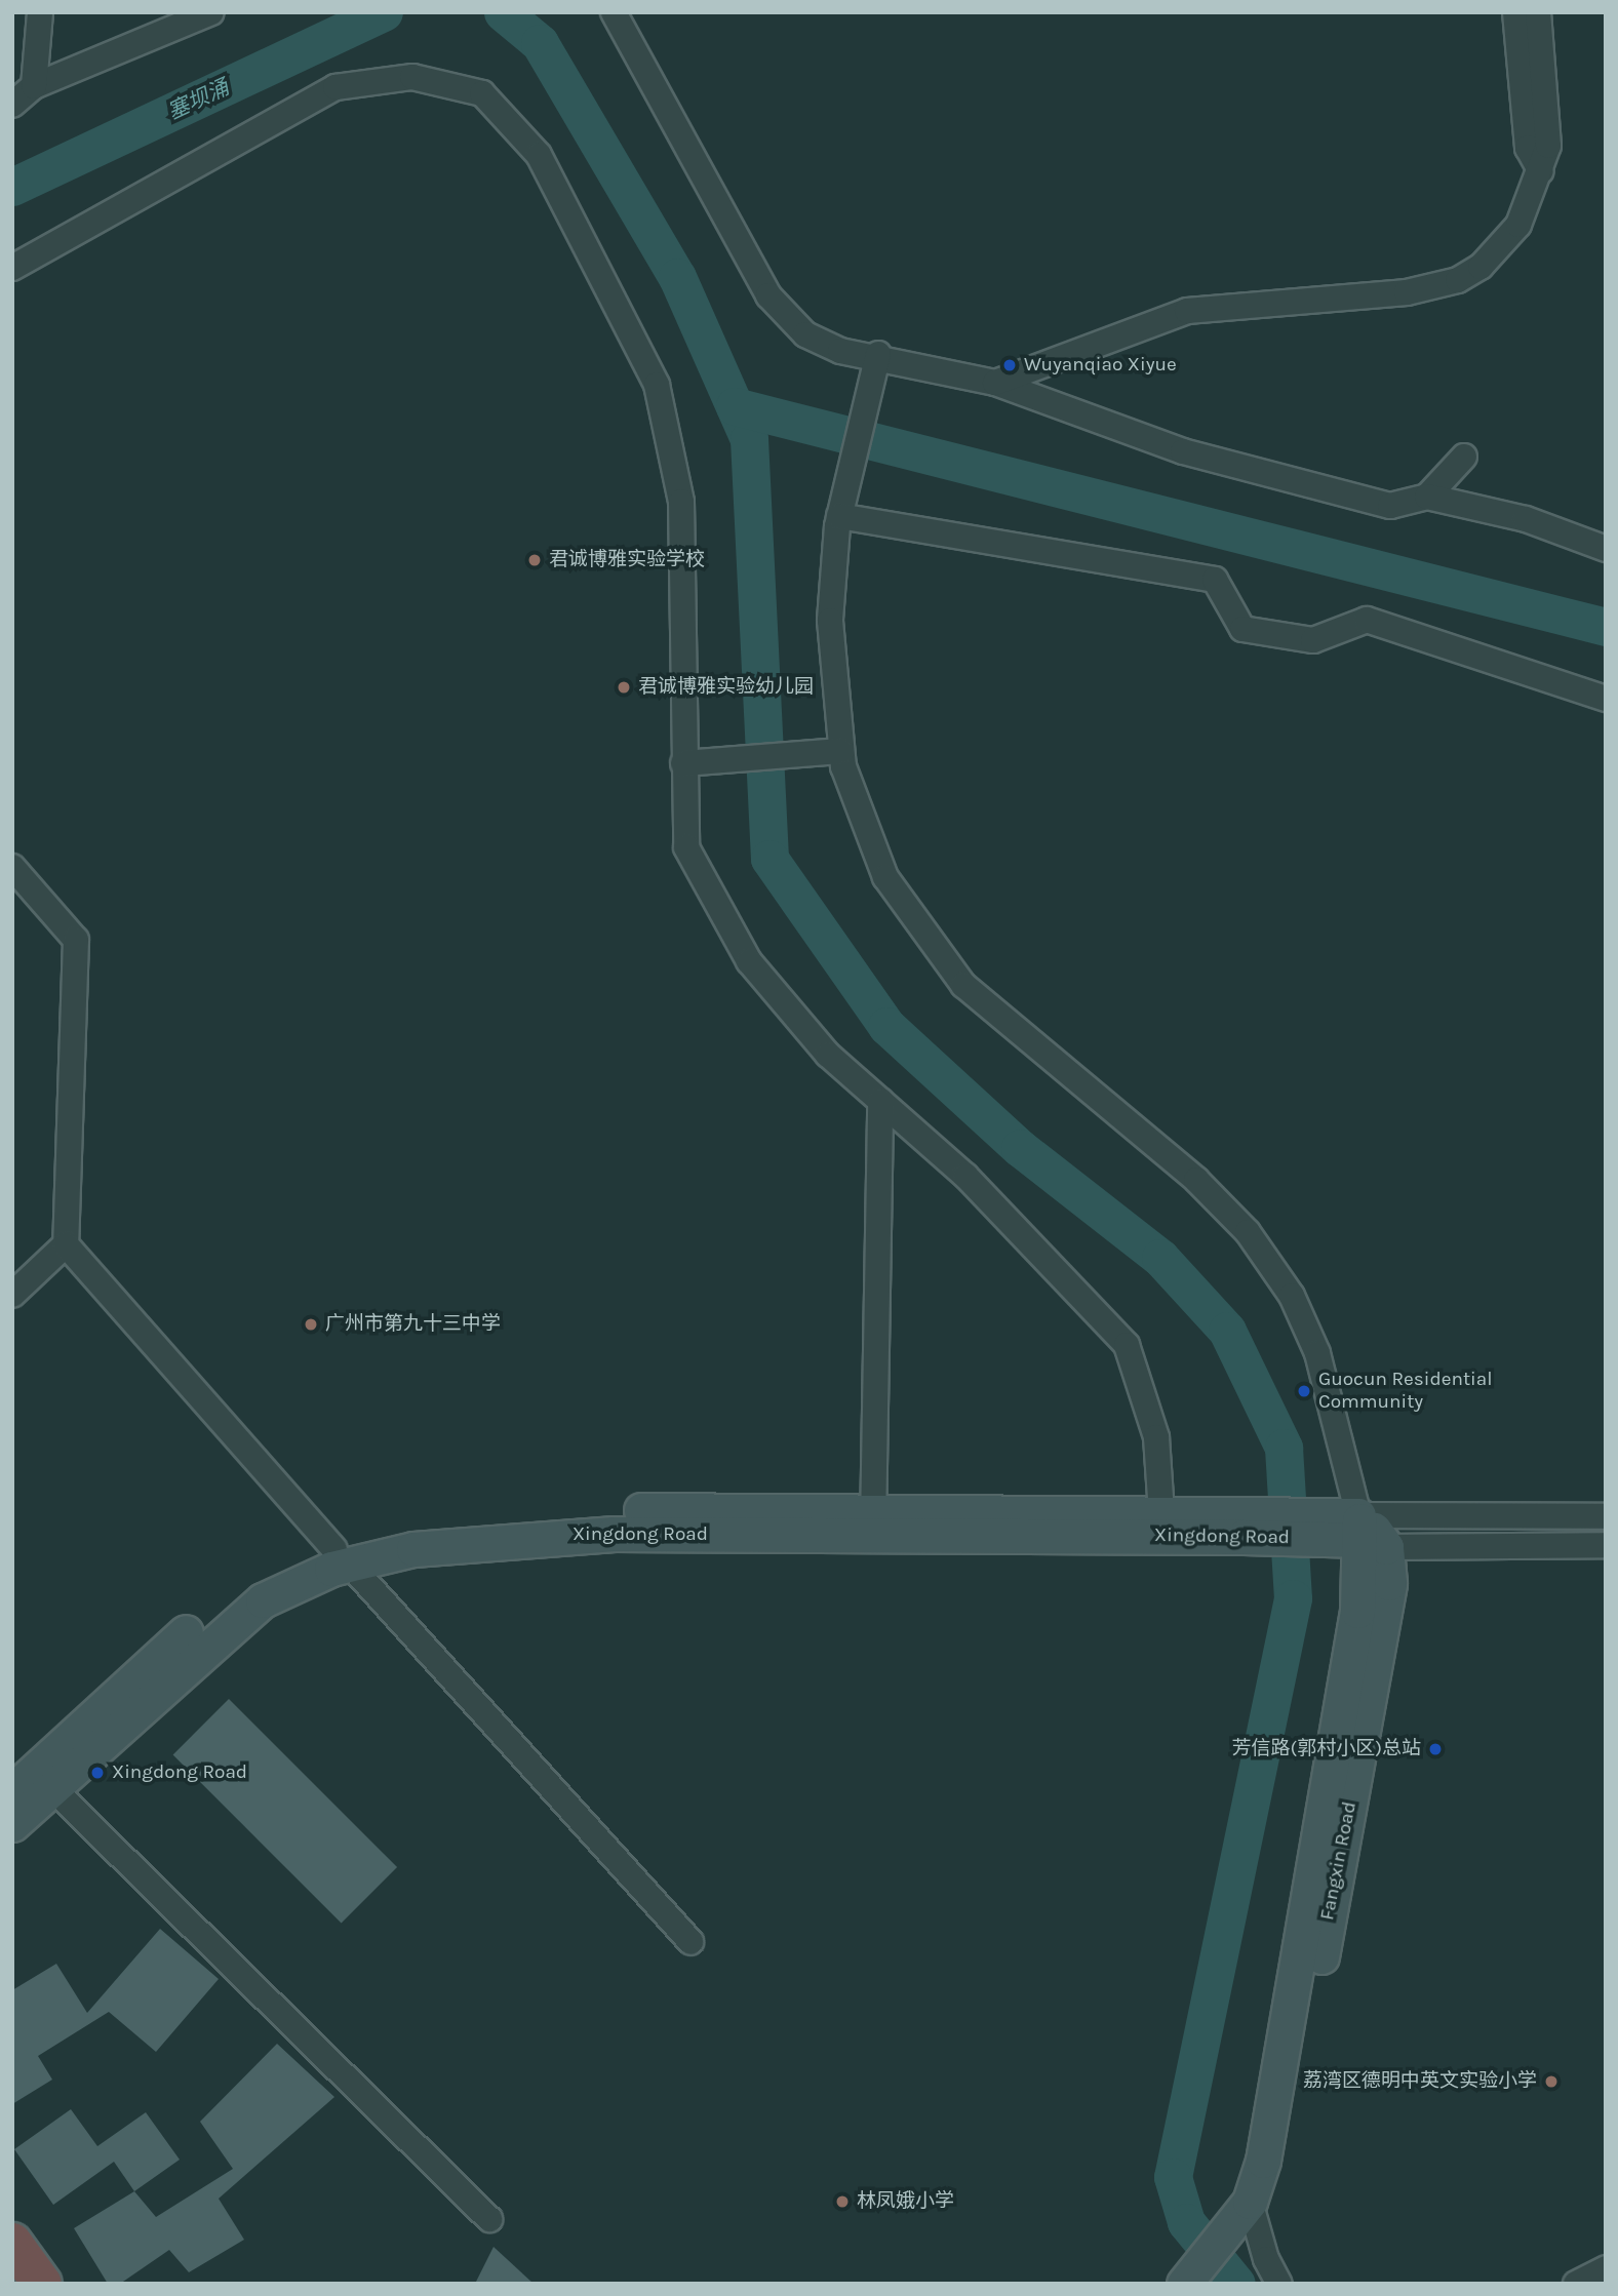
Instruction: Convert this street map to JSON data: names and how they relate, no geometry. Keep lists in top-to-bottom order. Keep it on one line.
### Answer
{"streets":{"street":["Xingdong Road","Fangxin Road"]},"crossings":[["Xingdong Road","Fangxin Road"]],"water":["塞坝涌"],"places":["Wuyanqiao Xiyue","君诚博雅实验学校","君诚博雅实验幼儿园","广州市第九十三中学","Guocun Residential Community","芳信路(郭村小区)总站","Xingdong Road","荔湾区德明中英文实验小学","林凤娥小学"]}
